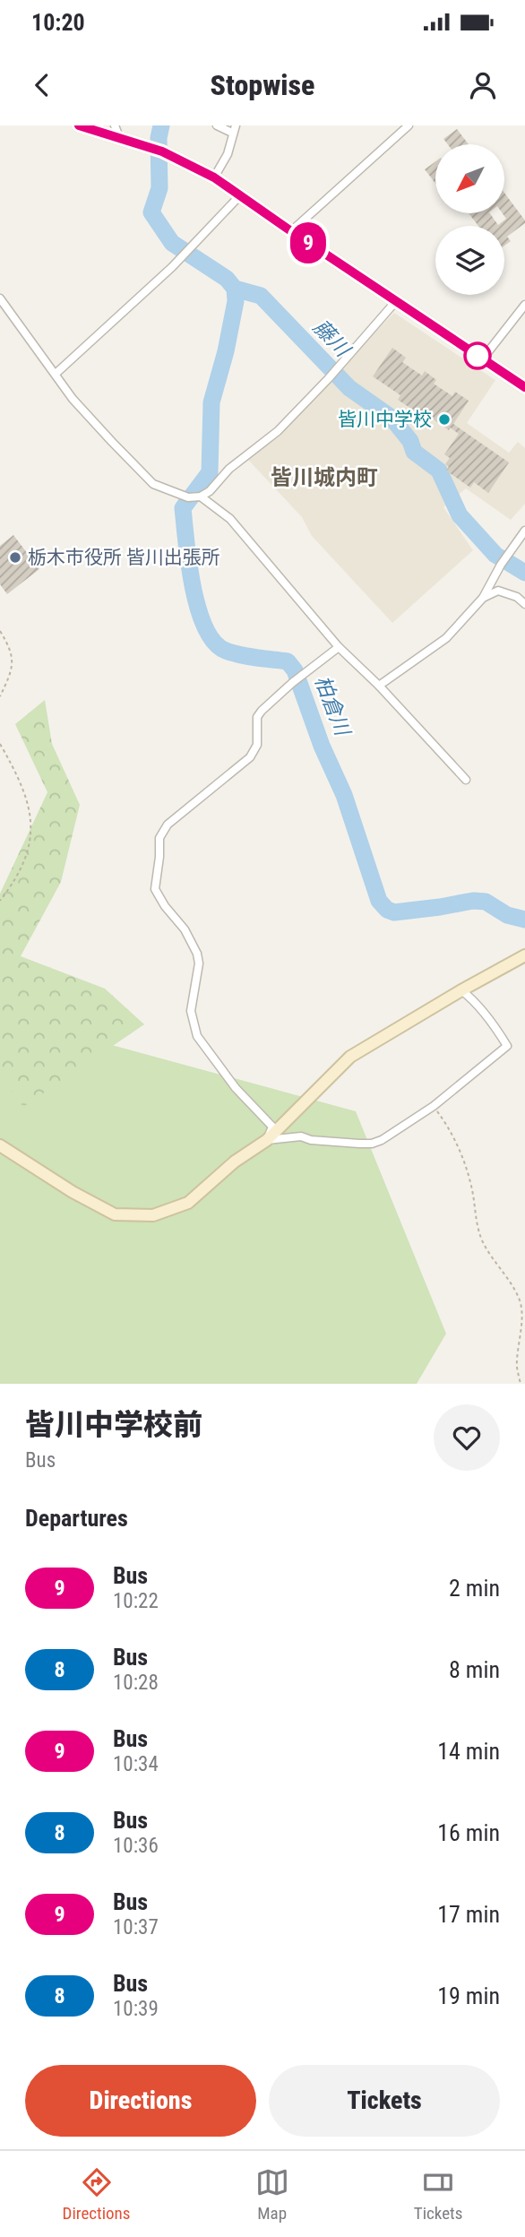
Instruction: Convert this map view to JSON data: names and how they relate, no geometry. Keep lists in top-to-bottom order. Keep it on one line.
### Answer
{"districts":["皆川城内町"],"water":["藤川","柏倉川"],"places":["皆川中学校","栃木市役所 皆川出張所"],"lines":["bus line 9"],"north":"bottom left","page":{"status":"10:20","header":"Stopwise","on_map":"9","heading":[["皆川中学校前","Bus"],"Departures"],"list":[{"mark":"9","name":"Bus","note":"10:22","value":"2 min"},{"mark":"8","name":"Bus","note":"10:28","value":"8 min"},{"mark":"9","name":"Bus","note":"10:34","value":"14 min"},{"mark":"8","name":"Bus","note":"10:36","value":"16 min"},{"mark":"9","name":"Bus","note":"10:37","value":"17 min"},{"mark":"8","name":"Bus","note":"10:39","value":"19 min"}],"buttons":["Directions","Tickets"],"tabs":["Directions","Map","Tickets"]}}
